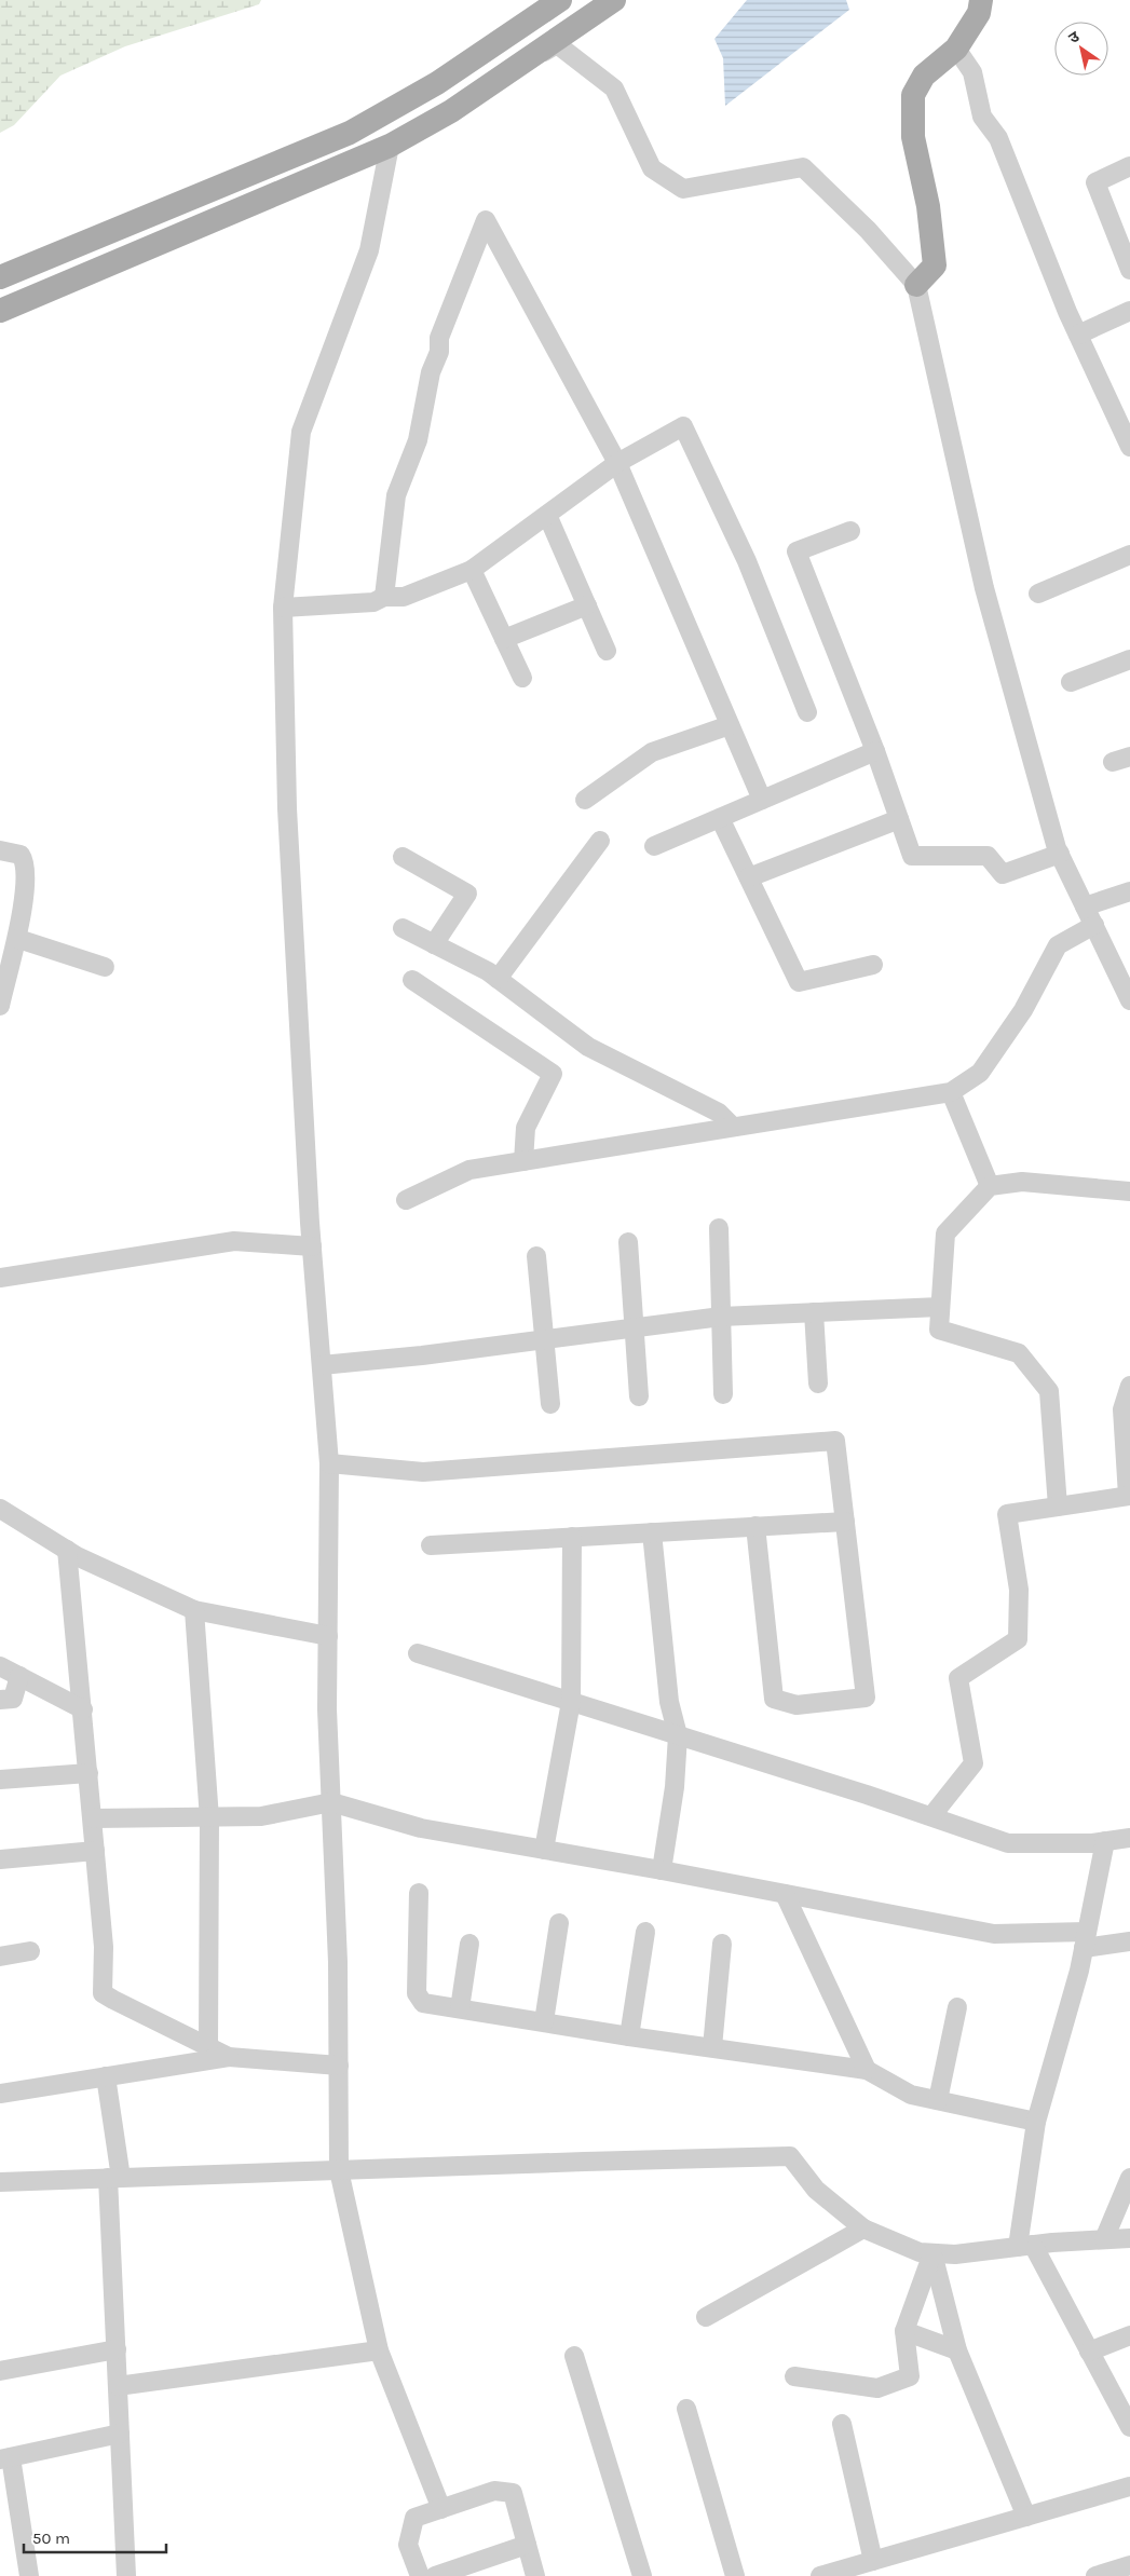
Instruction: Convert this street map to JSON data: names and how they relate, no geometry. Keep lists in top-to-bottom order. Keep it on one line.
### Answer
{"scale_bar":"50 m","north":"top left"}
